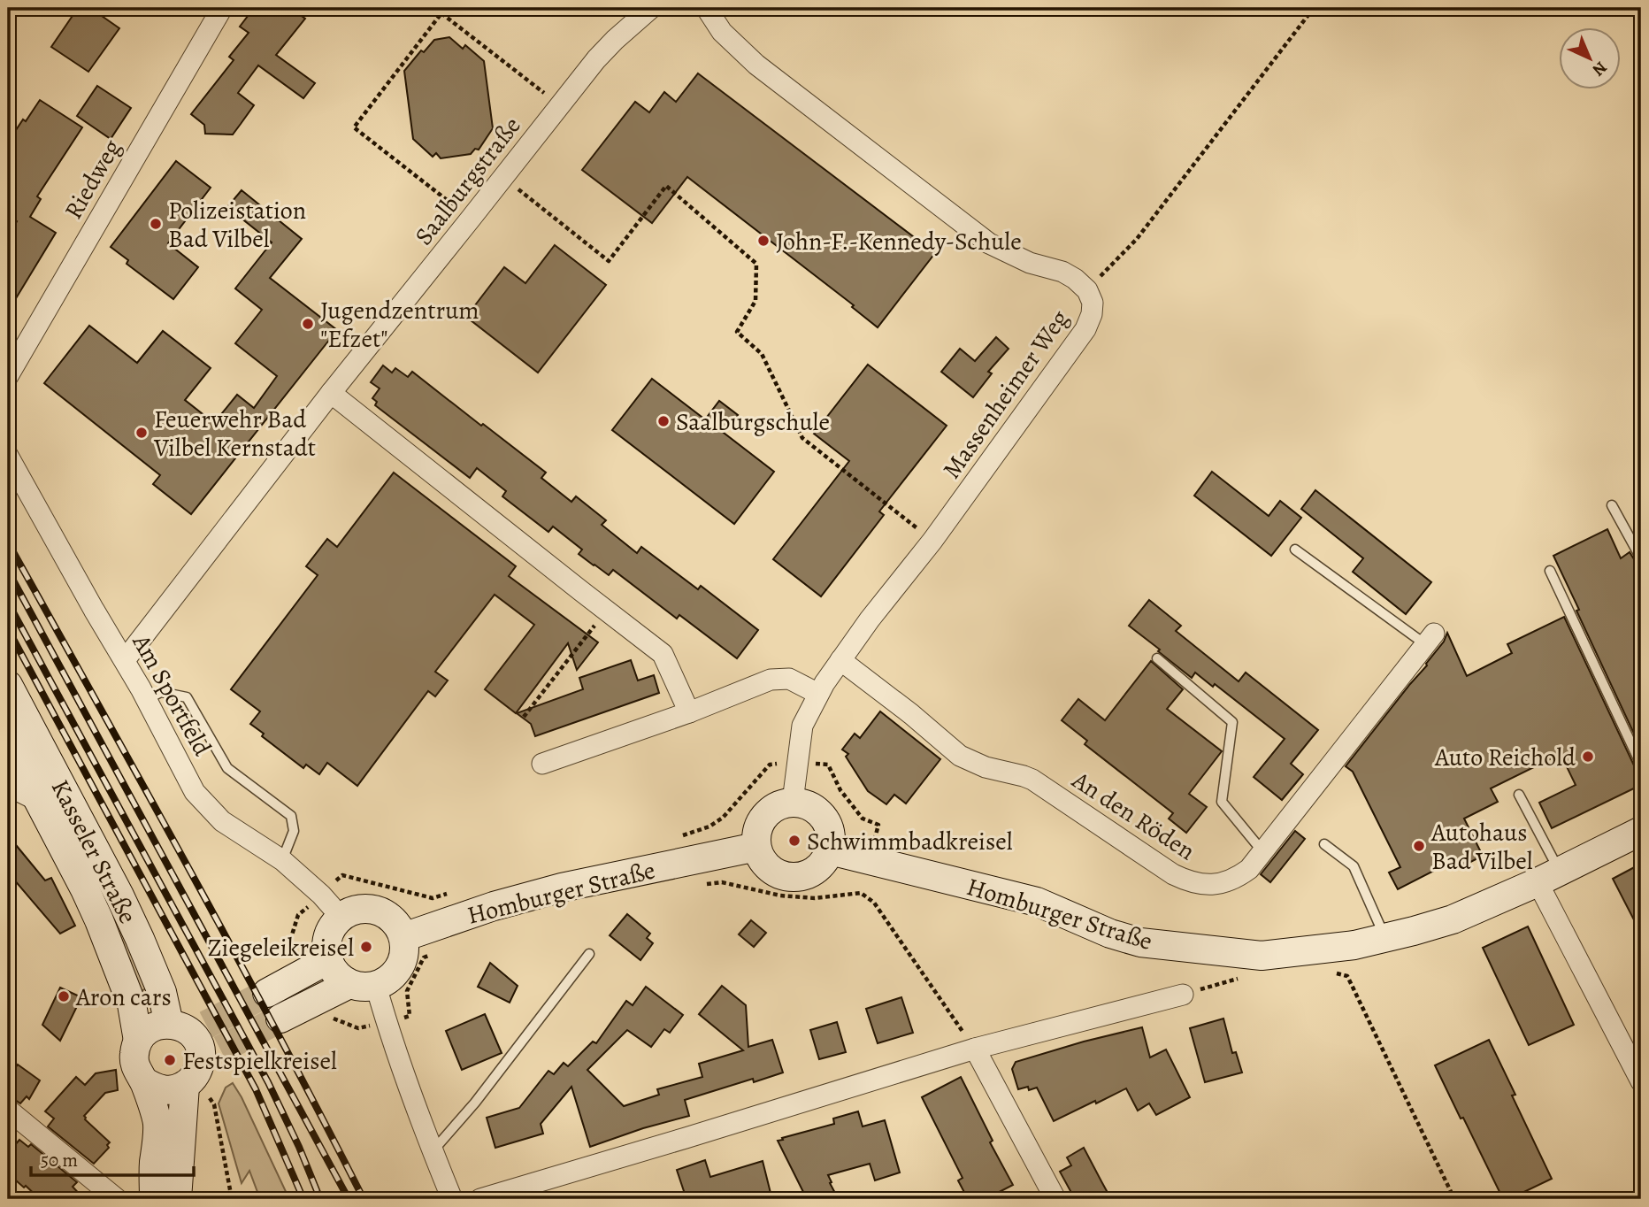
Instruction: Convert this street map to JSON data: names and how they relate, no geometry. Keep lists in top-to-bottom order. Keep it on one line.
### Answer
{"streets":{"street":["Riedweg","Saalburgstraße","Massenheimer Weg","Am Sportfeld","An den Röden","Kasseler Straße","Homburger Straße"]},"crossings":[["Saalburgstraße","Am Sportfeld"],["Massenheimer Weg","An den Röden"],["Massenheimer Weg","Homburger Straße"],["Am Sportfeld","Homburger Straße"]],"places":["Polizeistation Bad Vilbel","John-F.-Kennedy-Schule","Jugendzentrum \"Efzet\"","Saalburgschule","Feuerwehr Bad Vilbel Kernstadt","Auto Reichold","Schwimmbadkreisel","Autohaus Bad Vilbel","Ziegeleikreisel","Aron cars","Festspielkreisel"],"scale_bar":"50 m","north":"bottom right"}
